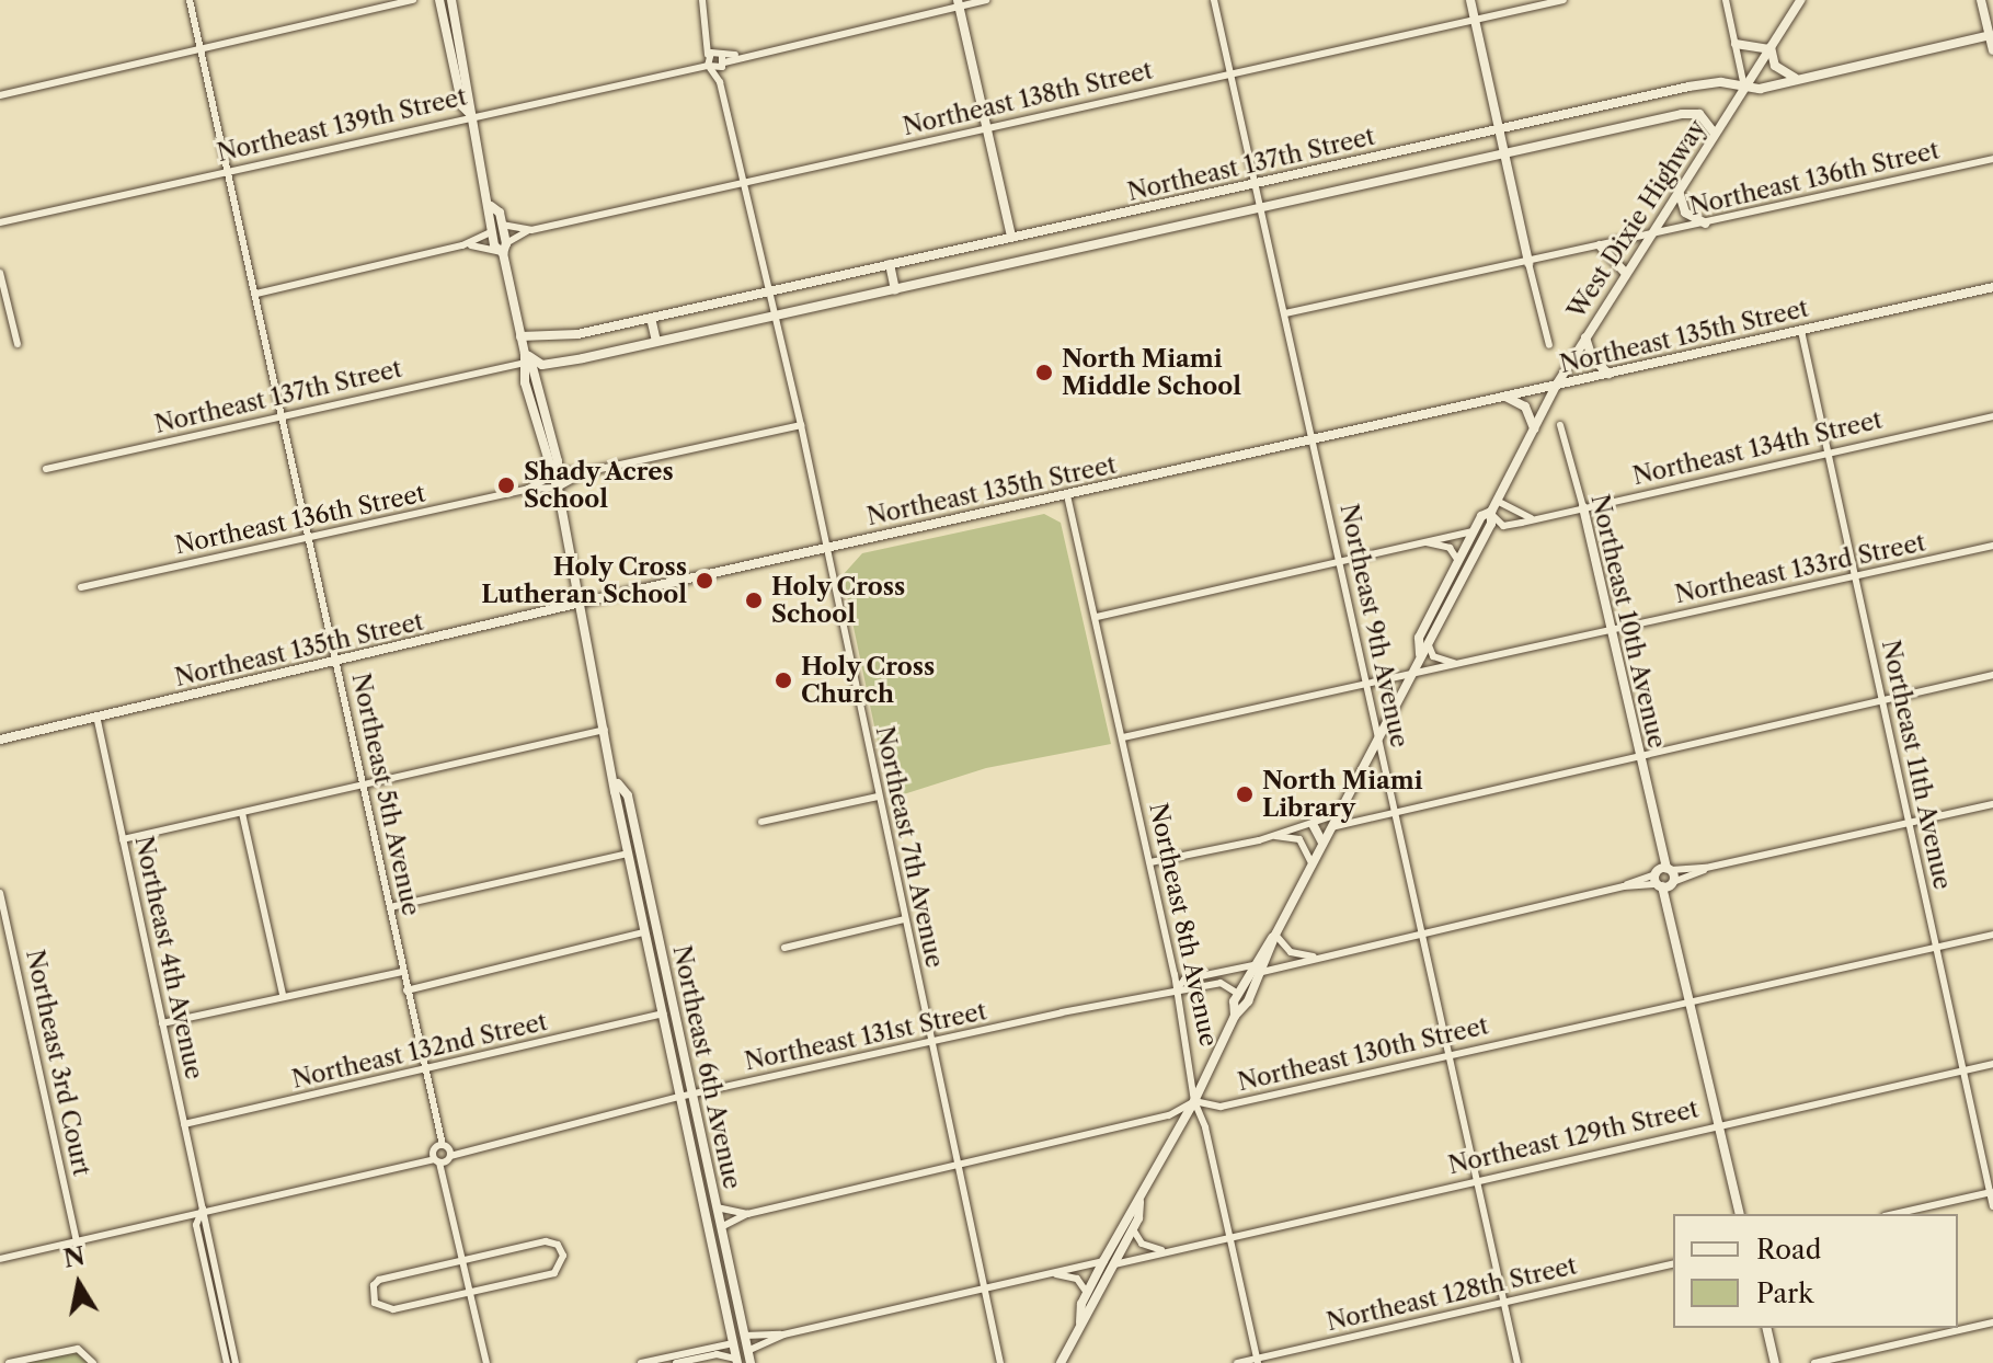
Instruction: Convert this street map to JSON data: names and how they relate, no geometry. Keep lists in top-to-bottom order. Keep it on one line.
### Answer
{"streets":{"main road":["Northeast 137th Street","West Dixie Highway","Northeast 135th Street","Northeast 10th Avenue","Northeast 6th Avenue"],"street":["Northeast 138th Street","Northeast 139th Street","Northeast 136th Street","Northeast 134th Street","Northeast 133rd Street","Northeast 9th Avenue","Northeast 11th Avenue","Northeast 5th Avenue","Northeast 7th Avenue","Northeast 8th Avenue","Northeast 4th Avenue","Northeast 131st Street","Northeast 132nd Street","Northeast 130th Street","Northeast 3rd Court","Northeast 129th Street","Northeast 128th Street"]},"crossings":[["Northeast 138th Street","Northeast 9th Avenue"],["Northeast 138th Street","Northeast 7th Avenue"],["Northeast 138th Street","Northeast 6th Avenue"],["Northeast 139th Street","Northeast 5th Avenue"],["Northeast 139th Street","Northeast 7th Avenue"],["Northeast 139th Street","Northeast 6th Avenue"],["Northeast 137th Street","West Dixie Highway"],["Northeast 137th Street","Northeast 9th Avenue"],["Northeast 137th Street","Northeast 5th Avenue"],["Northeast 137th Street","Northeast 7th Avenue"],["Northeast 137th Street","Northeast 6th Avenue"],["Northeast 136th Street","West Dixie Highway"],["Northeast 136th Street","Northeast 9th Avenue"],["Northeast 136th Street","Northeast 5th Avenue"],["Northeast 136th Street","Northeast 7th Avenue"],["Northeast 136th Street","Northeast 6th Avenue"],["West Dixie Highway","Northeast 135th Street"],["West Dixie Highway","Northeast 134th Street"],["West Dixie Highway","Northeast 133rd Street"],["West Dixie Highway","Northeast 9th Avenue"],["West Dixie Highway","Northeast 8th Avenue"],["West Dixie Highway","Northeast 131st Street"],["West Dixie Highway","Northeast 130th Street"],["West Dixie Highway","Northeast 129th Street"],["Northeast 135th Street","Northeast 9th Avenue"],["Northeast 135th Street","Northeast 11th Avenue"],["Northeast 135th Street","Northeast 5th Avenue"],["Northeast 135th Street","Northeast 7th Avenue"],["Northeast 135th Street","Northeast 8th Avenue"],["Northeast 135th Street","Northeast 4th Avenue"],["Northeast 135th Street","Northeast 6th Avenue"],["Northeast 134th Street","Northeast 10th Avenue"],["Northeast 134th Street","Northeast 11th Avenue"],["Northeast 133rd Street","Northeast 10th Avenue"],["Northeast 133rd Street","Northeast 9th Avenue"],["Northeast 133rd Street","Northeast 11th Avenue"],["Northeast 133rd Street","Northeast 8th Avenue"],["Northeast 10th Avenue","Northeast 130th Street"],["Northeast 10th Avenue","Northeast 129th Street"],["Northeast 9th Avenue","Northeast 130th Street"],["Northeast 9th Avenue","Northeast 129th Street"],["Northeast 9th Avenue","Northeast 128th Street"],["Northeast 11th Avenue","Northeast 130th Street"],["Northeast 11th Avenue","Northeast 129th Street"],["Northeast 5th Avenue","Northeast 131st Street"],["Northeast 5th Avenue","Northeast 132nd Street"],["Northeast 7th Avenue","Northeast 131st Street"],["Northeast 7th Avenue","Northeast 130th Street"],["Northeast 8th Avenue","Northeast 131st Street"],["Northeast 8th Avenue","Northeast 130th Street"],["Northeast 8th Avenue","Northeast 129th Street"],["Northeast 8th Avenue","Northeast 128th Street"],["Northeast 4th Avenue","Northeast 131st Street"],["Northeast 4th Avenue","Northeast 132nd Street"],["Northeast 131st Street","Northeast 3rd Court"],["Northeast 131st Street","Northeast 6th Avenue"],["Northeast 132nd Street","Northeast 6th Avenue"],["Northeast 130th Street","Northeast 6th Avenue"]],"places":["North Miami Middle School","Shady Acres School","Holy Cross Lutheran School","Holy Cross School","Holy Cross Church","North Miami Library"],"legend":["Road","Park"],"north":"top"}
